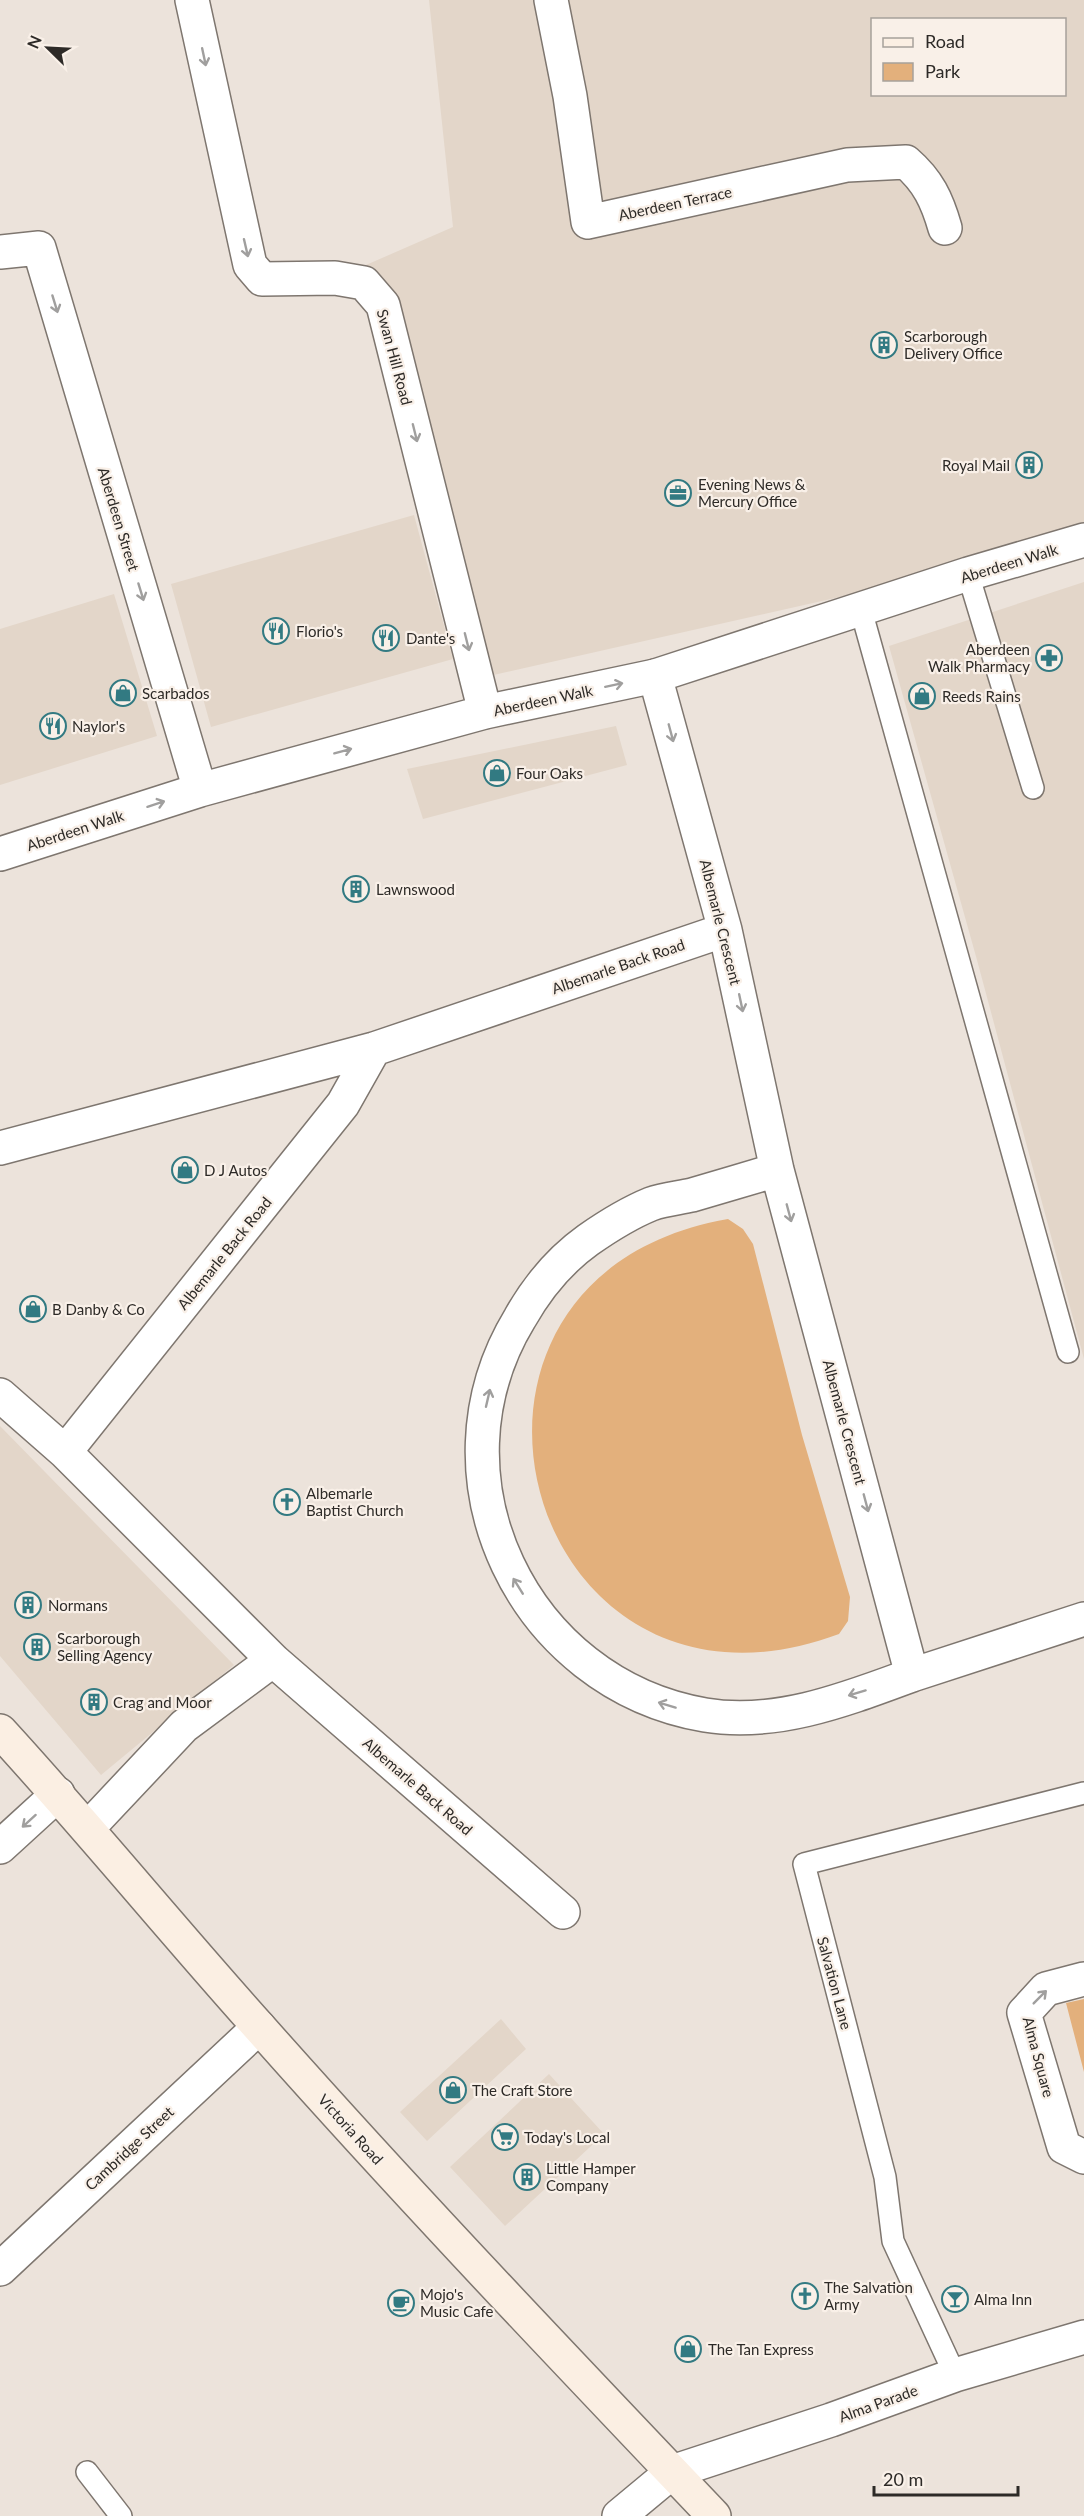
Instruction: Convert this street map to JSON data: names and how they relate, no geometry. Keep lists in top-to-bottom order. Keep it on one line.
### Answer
{"streets":{"main road":["Victoria Road"],"street":["Aberdeen Terrace","Swan Hill Road","Aberdeen Street","Aberdeen Walk","Albemarle Crescent","Albemarle Back Road","Alma Square","Cambridge Street","Alma Parade"],"lane":["Salvation Lane"]},"crossings":[["Swan Hill Road","Aberdeen Walk"],["Aberdeen Street","Aberdeen Walk"],["Aberdeen Walk","Albemarle Crescent"],["Albemarle Crescent","Albemarle Back Road"],["Salvation Lane","Alma Parade"],["Victoria Road","Cambridge Street"],["Victoria Road","Alma Parade"]],"one_way":["Swan Hill Road","Aberdeen Street","Aberdeen Walk","Albemarle Crescent"],"places":{"building":["Scarborough Delivery Office","Royal Mail","Lawnswood","Normans","Scarborough Selling Agency","Crag and Moor","Little Hamper Company"],"office":["Evening News & Mercury Office"],"restaurant":["Florio's","Dante's","Naylor's"],"pharmacy":["Aberdeen Walk Pharmacy"],"shop":["Scarbados","Reeds Rains","Four Oaks","D J Autos","B Danby & Co","The Craft Store","The Tan Express"],"church":["Albemarle Baptist Church","The Salvation Army"],"supermarket":["Today's Local"],"bar":["Alma Inn"],"cafe":["Mojo's Music Cafe"]},"legend":["Road","Park"],"scale_bar":"20 m","north":"top left"}
